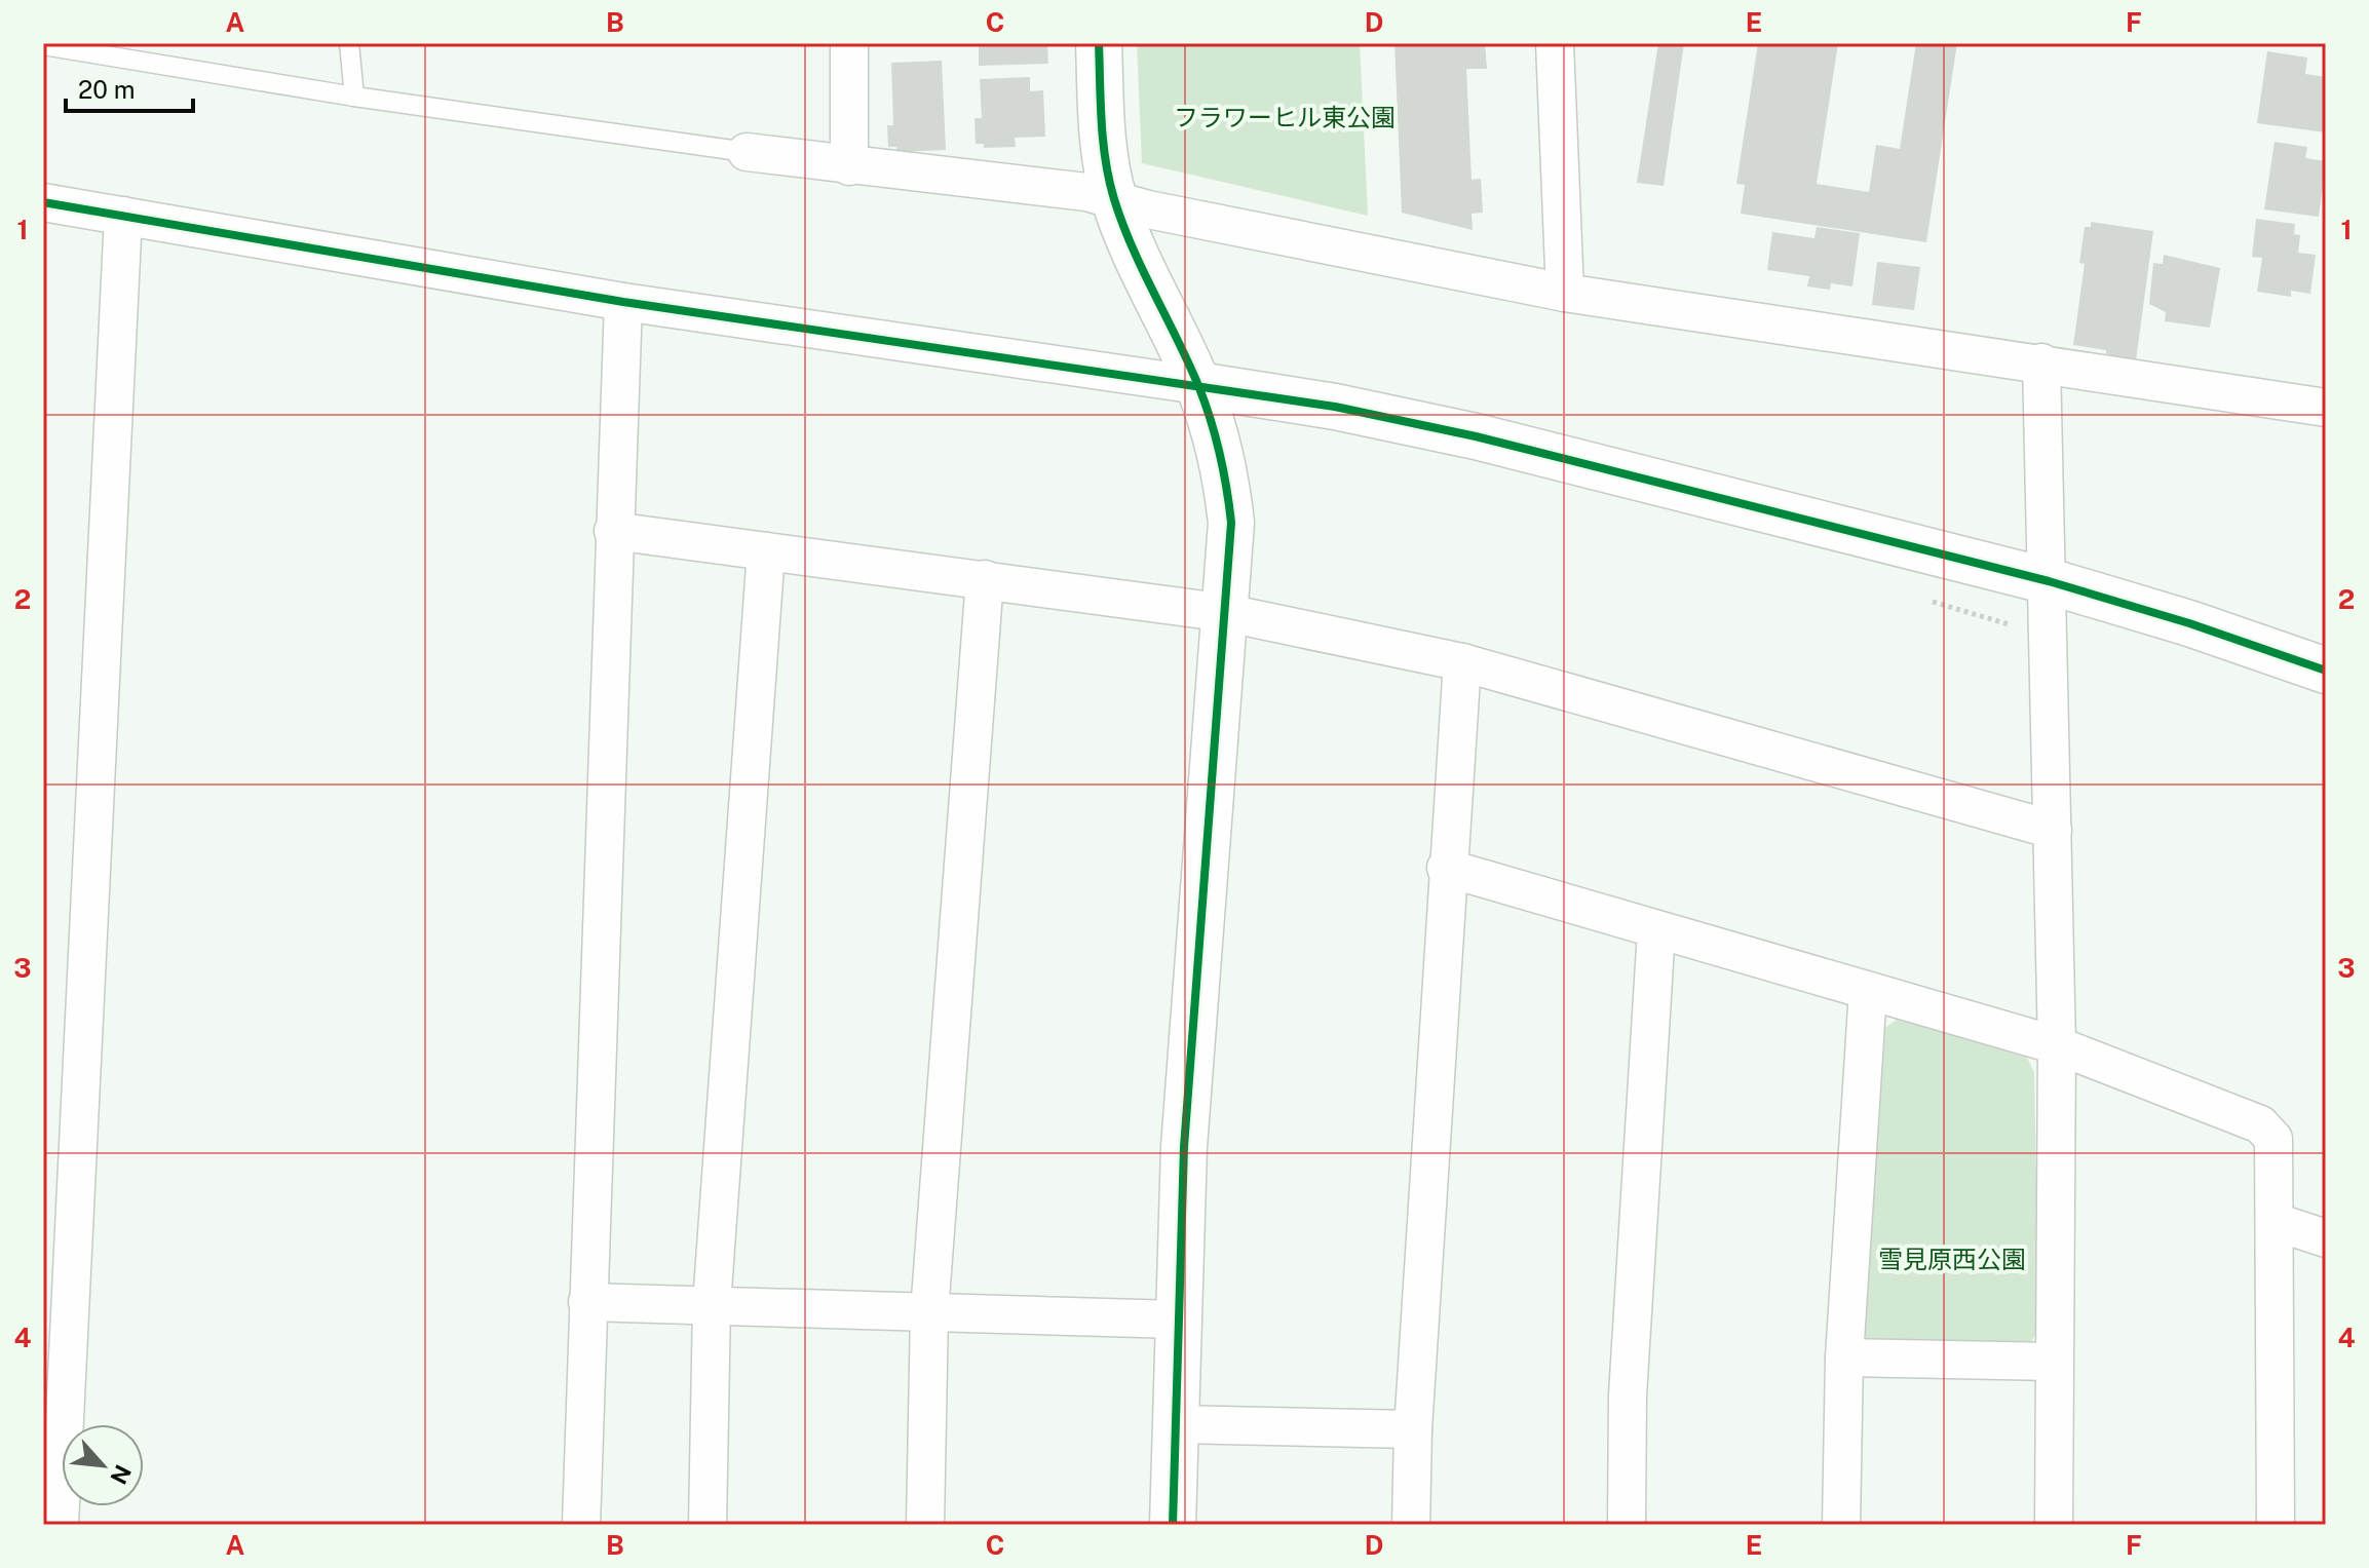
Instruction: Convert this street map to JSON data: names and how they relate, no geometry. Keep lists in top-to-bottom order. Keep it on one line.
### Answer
{"parks":["フラワーヒル東公園","雪見原西公園"],"scale_bar":"20 m","north":"bottom right","grid":{"columns":["A","B","C","D","E","F"],"rows":["1","2","3","4"]}}
